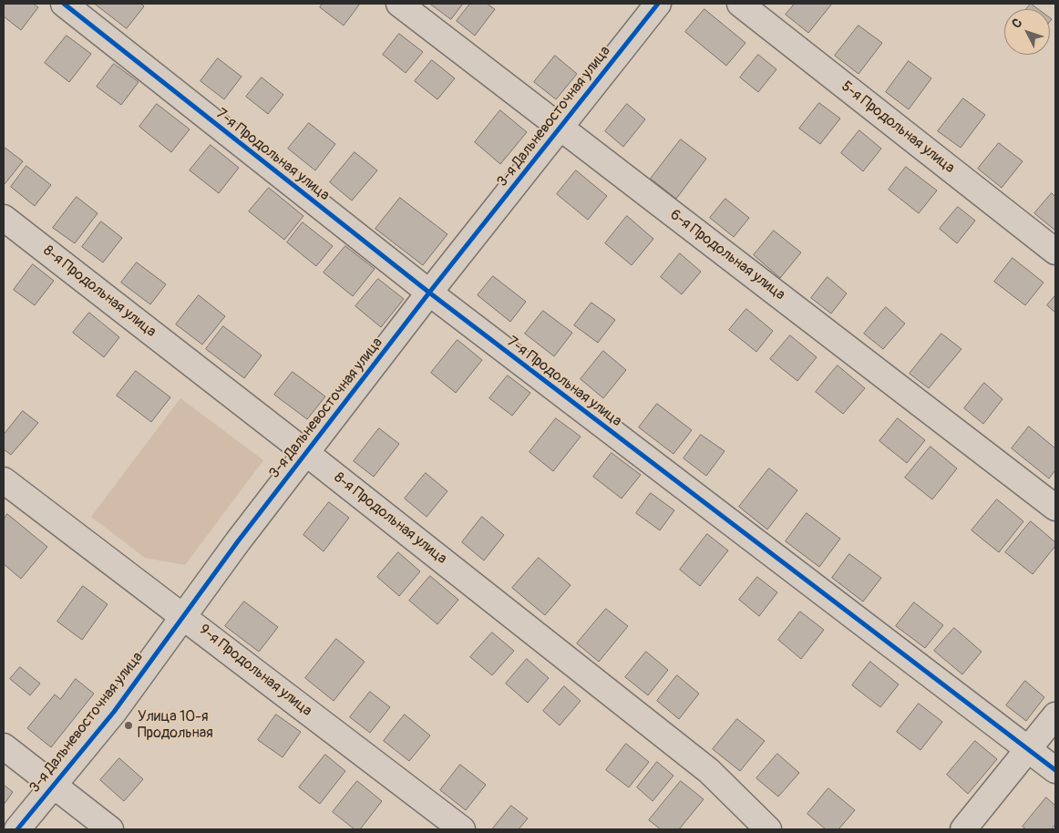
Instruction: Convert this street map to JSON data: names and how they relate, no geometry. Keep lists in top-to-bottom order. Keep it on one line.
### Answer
{"streets":{"street":["3-я Дальневосточная улица","5-я Продольная улица","7-я Продольная улица","6-я Продольная улица","8-я Продольная улица","9-я Продольная улица"]},"crossings":[["3-я Дальневосточная улица","7-я Продольная улица"],["3-я Дальневосточная улица","6-я Продольная улица"],["3-я Дальневосточная улица","8-я Продольная улица"],["3-я Дальневосточная улица","9-я Продольная улица"]],"places":["Улица 10-я Продольная"],"north":"top left"}
